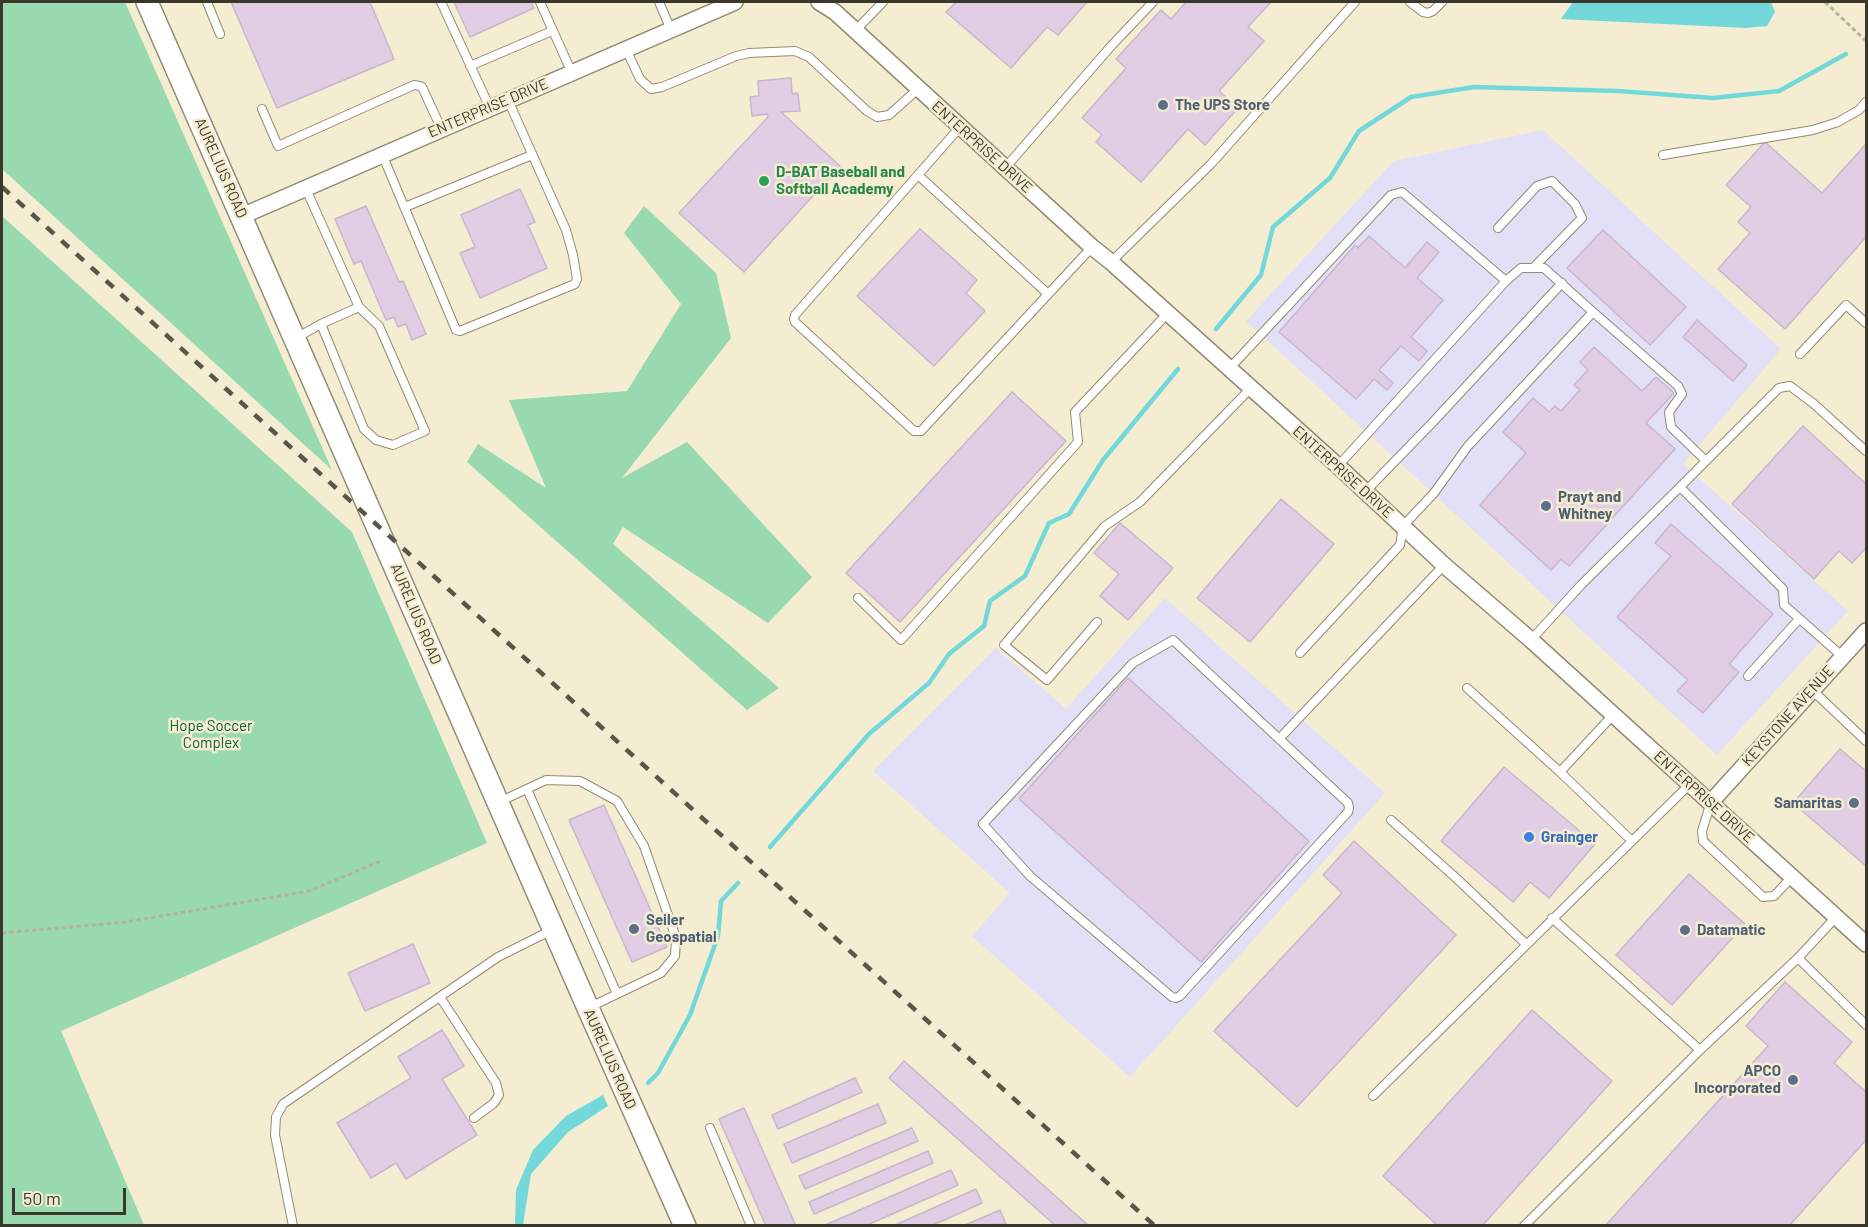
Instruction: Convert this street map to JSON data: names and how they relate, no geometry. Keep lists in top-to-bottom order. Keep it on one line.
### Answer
{"streets":{"street":["ENTERPRISE DRIVE","AURELIUS ROAD","KEYSTONE AVENUE"]},"crossings":[["ENTERPRISE DRIVE","AURELIUS ROAD"],["ENTERPRISE DRIVE","KEYSTONE AVENUE"]],"parks":["Hope Soccer Complex"],"places":["The UPS Store","D-BAT Baseball and Softball Academy","Prayt and Whitney","Samaritas","Grainger","Seiler Geospatial","Datamatic","APCO Incorporated"],"scale_bar":"50 m"}
